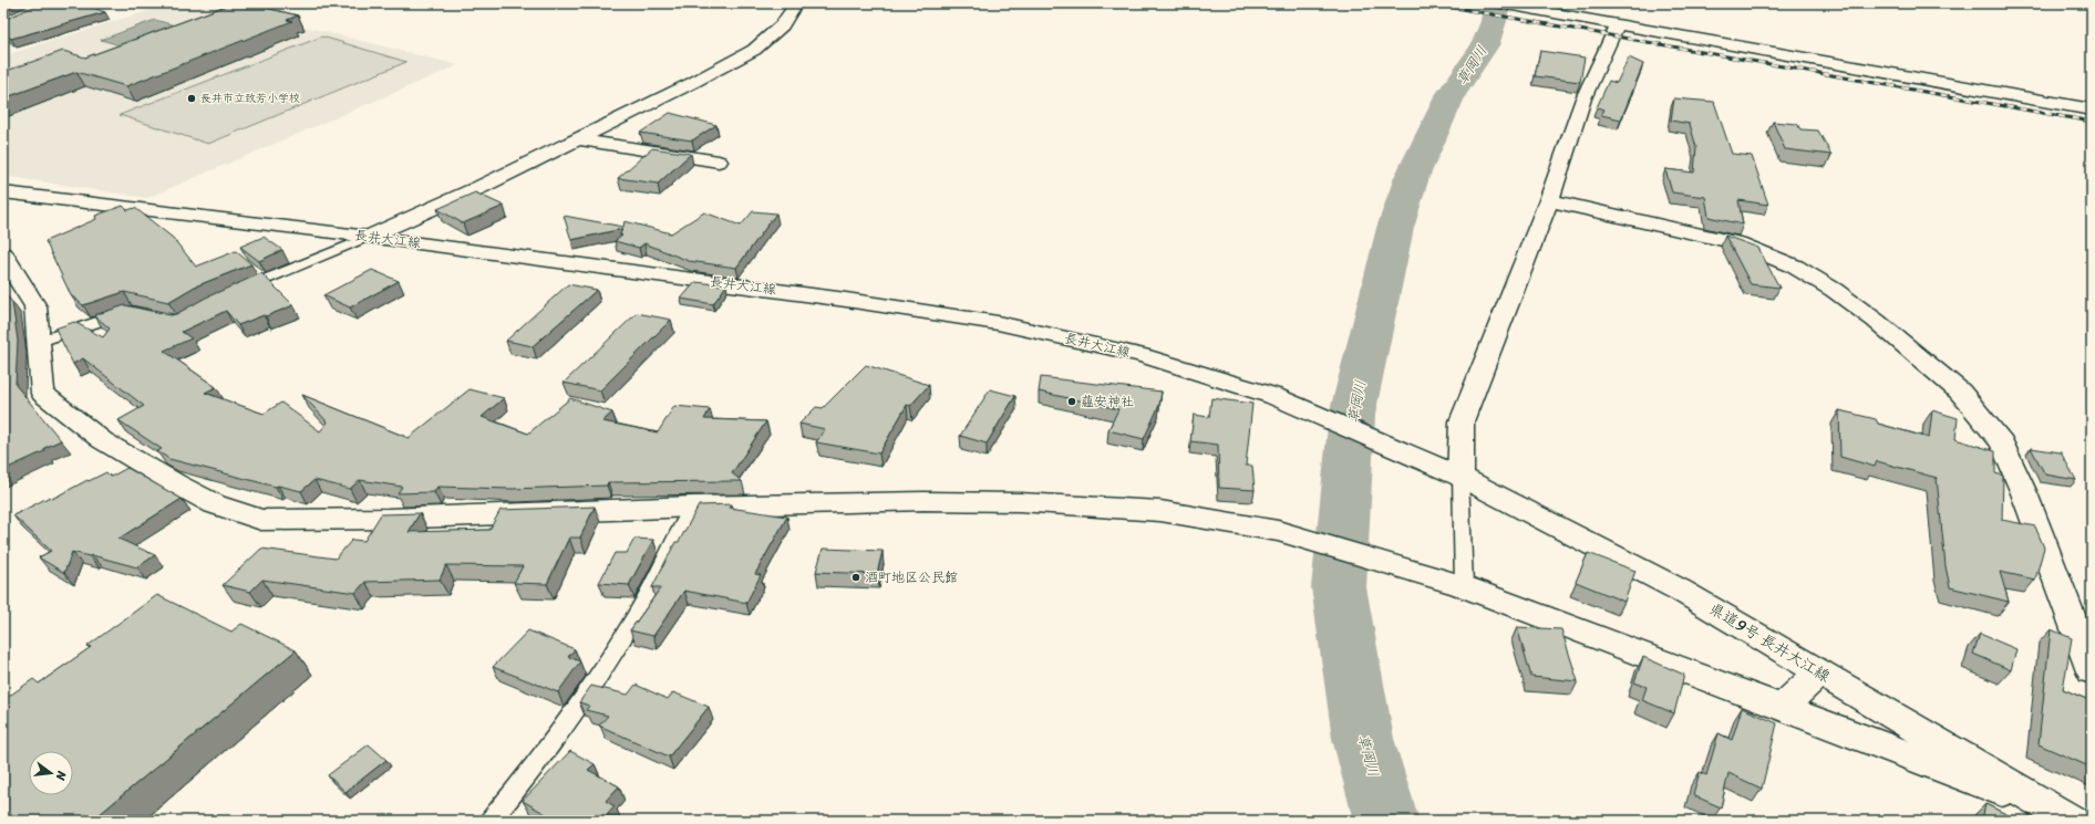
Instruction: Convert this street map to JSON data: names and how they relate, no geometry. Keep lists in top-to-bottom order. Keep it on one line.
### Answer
{"streets":{"street":["長井大江線","県道9号 長井大江線"]},"crossings":[["長井大江線","県道9号 長井大江線"]],"water":["草岡川"],"places":["長井市立致芳小学校","蘊安神社","酒町地区公民館"],"north":"right"}
